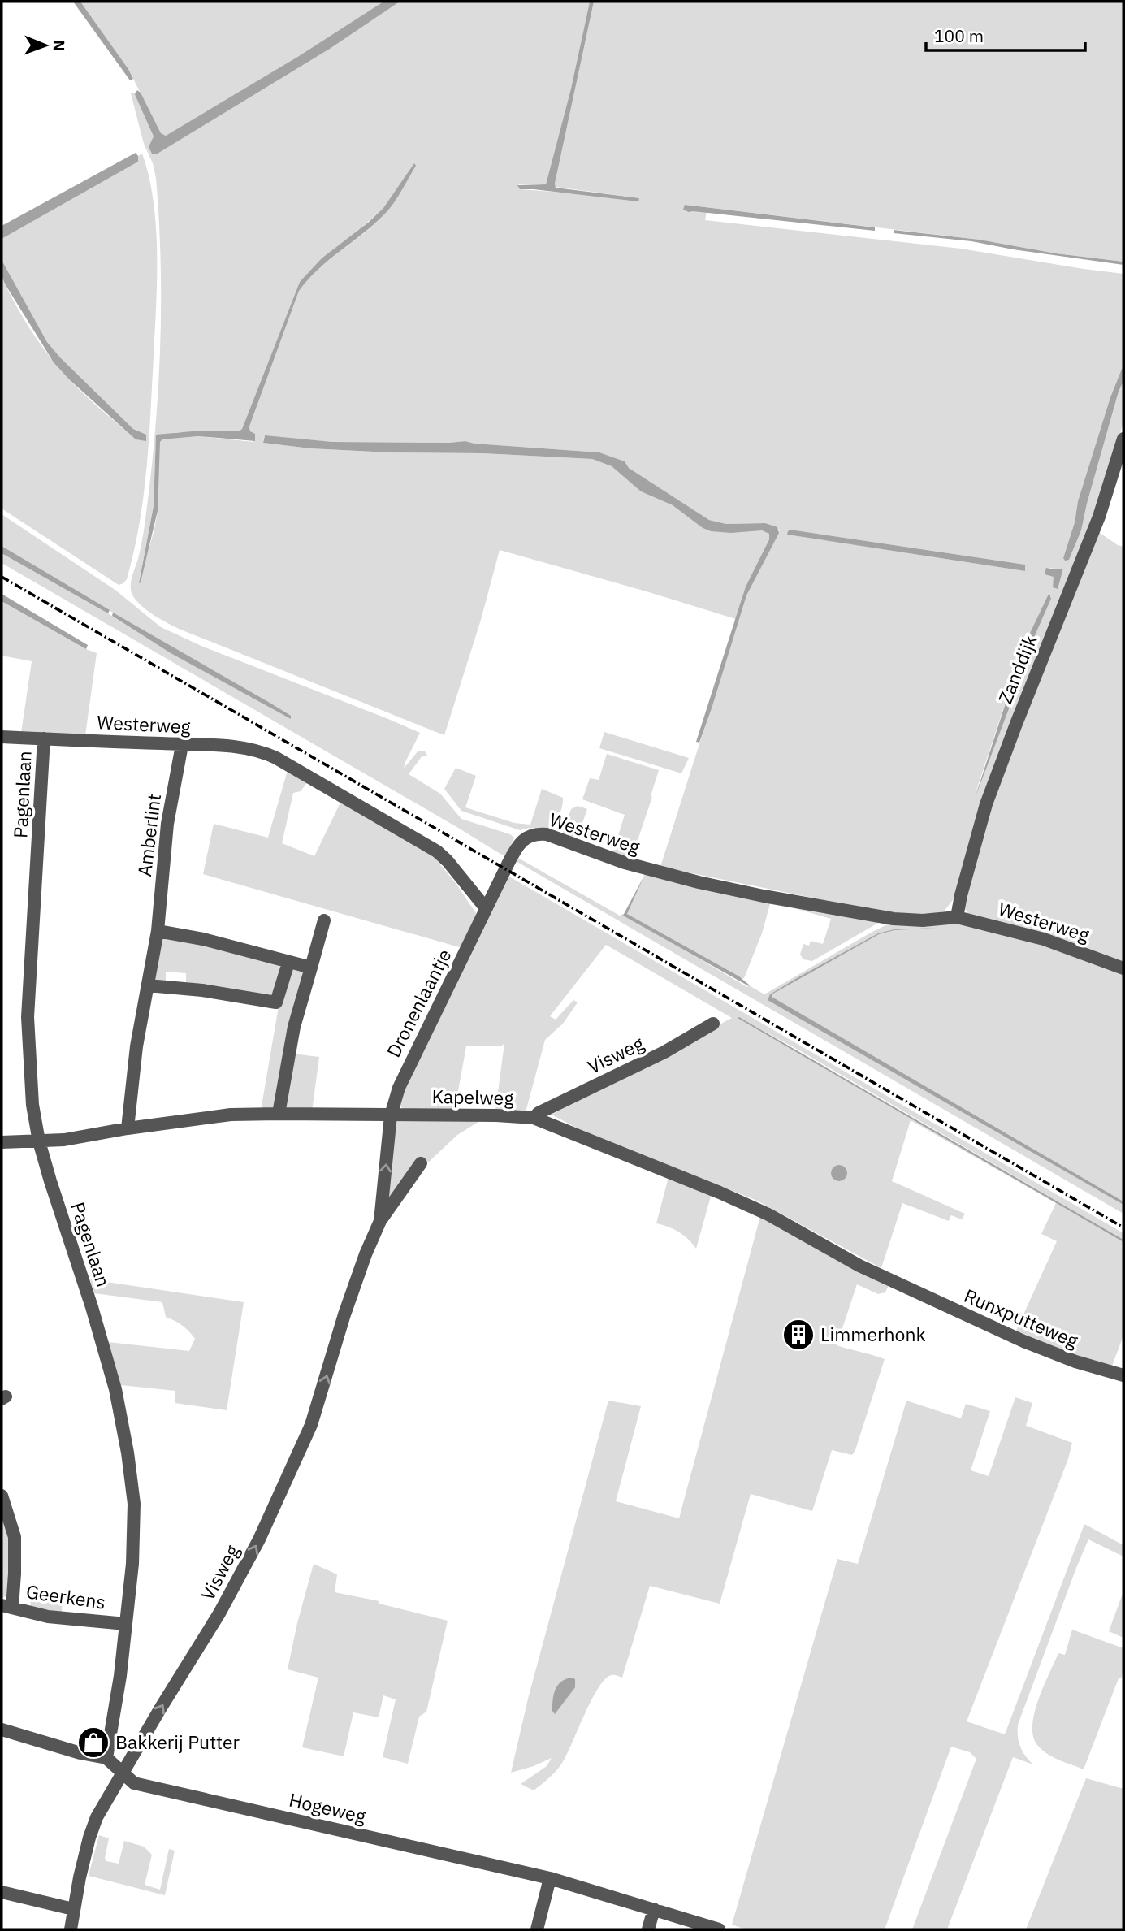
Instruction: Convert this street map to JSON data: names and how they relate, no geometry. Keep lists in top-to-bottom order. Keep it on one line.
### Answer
{"streets":{"street":["Zanddijk","Westerweg","Pagenlaan","Amberlint","Dronenlaantje","Visweg","Kapelweg","Runxputteweg","Geerkens","Hogeweg"]},"crossings":[["Zanddijk","Westerweg"],["Westerweg","Pagenlaan"],["Westerweg","Amberlint"],["Westerweg","Dronenlaantje"],["Pagenlaan","Kapelweg"],["Pagenlaan","Geerkens"],["Pagenlaan","Hogeweg"],["Amberlint","Kapelweg"],["Dronenlaantje","Visweg"],["Dronenlaantje","Kapelweg"],["Visweg","Kapelweg"],["Visweg","Hogeweg"],["Kapelweg","Runxputteweg"]],"one_way":["Visweg"],"places":{"building":["Limmerhonk"],"shop":["Bakkerij Putter"]},"scale_bar":"100 m","north":"right"}
